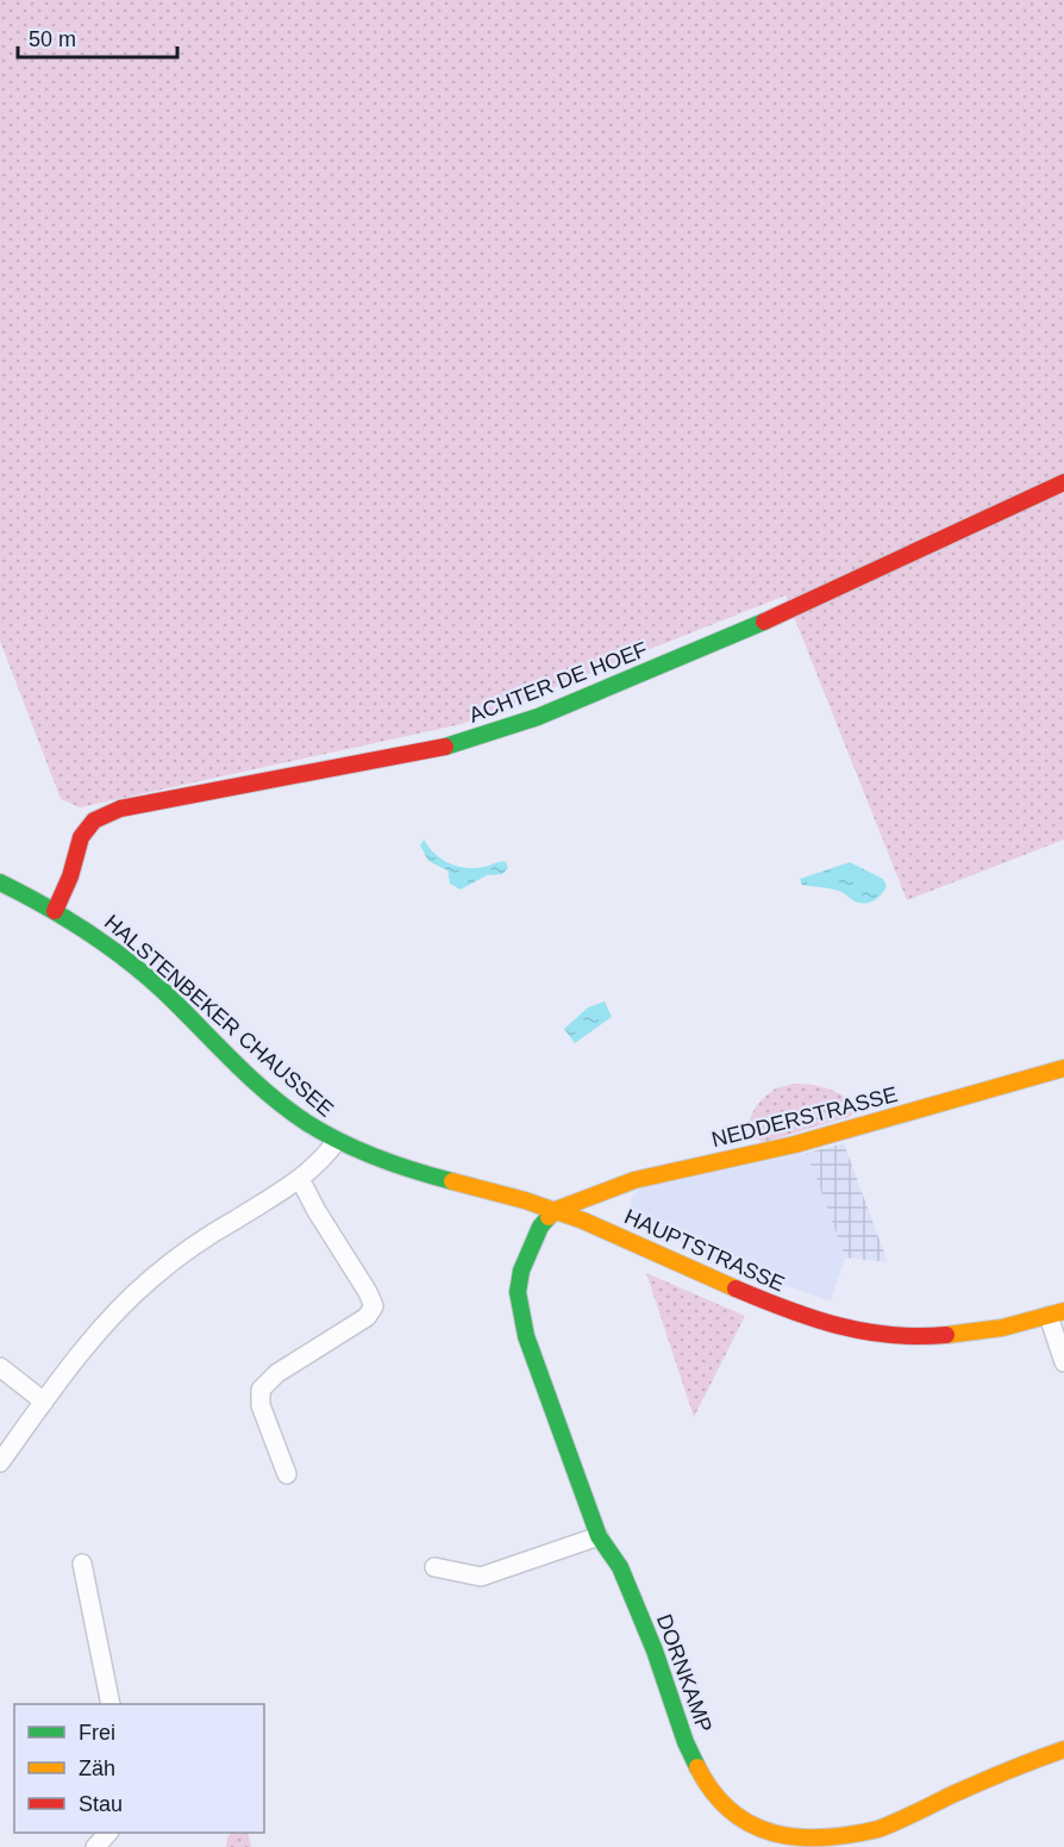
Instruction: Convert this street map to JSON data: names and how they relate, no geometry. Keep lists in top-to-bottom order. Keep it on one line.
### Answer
{"streets":{"street":["ACHTER DE HOEF","HALSTENBEKER CHAUSSEE","NEDDERSTRASSE","HAUPTSTRASSE","DORNKAMP"]},"crossings":[["ACHTER DE HOEF","HALSTENBEKER CHAUSSEE"],["HALSTENBEKER CHAUSSEE","HAUPTSTRASSE"],["NEDDERSTRASSE","HAUPTSTRASSE"],["NEDDERSTRASSE","DORNKAMP"],["HAUPTSTRASSE","DORNKAMP"]],"legend":["Frei","Zäh","Stau"],"scale_bar":"50 m"}
